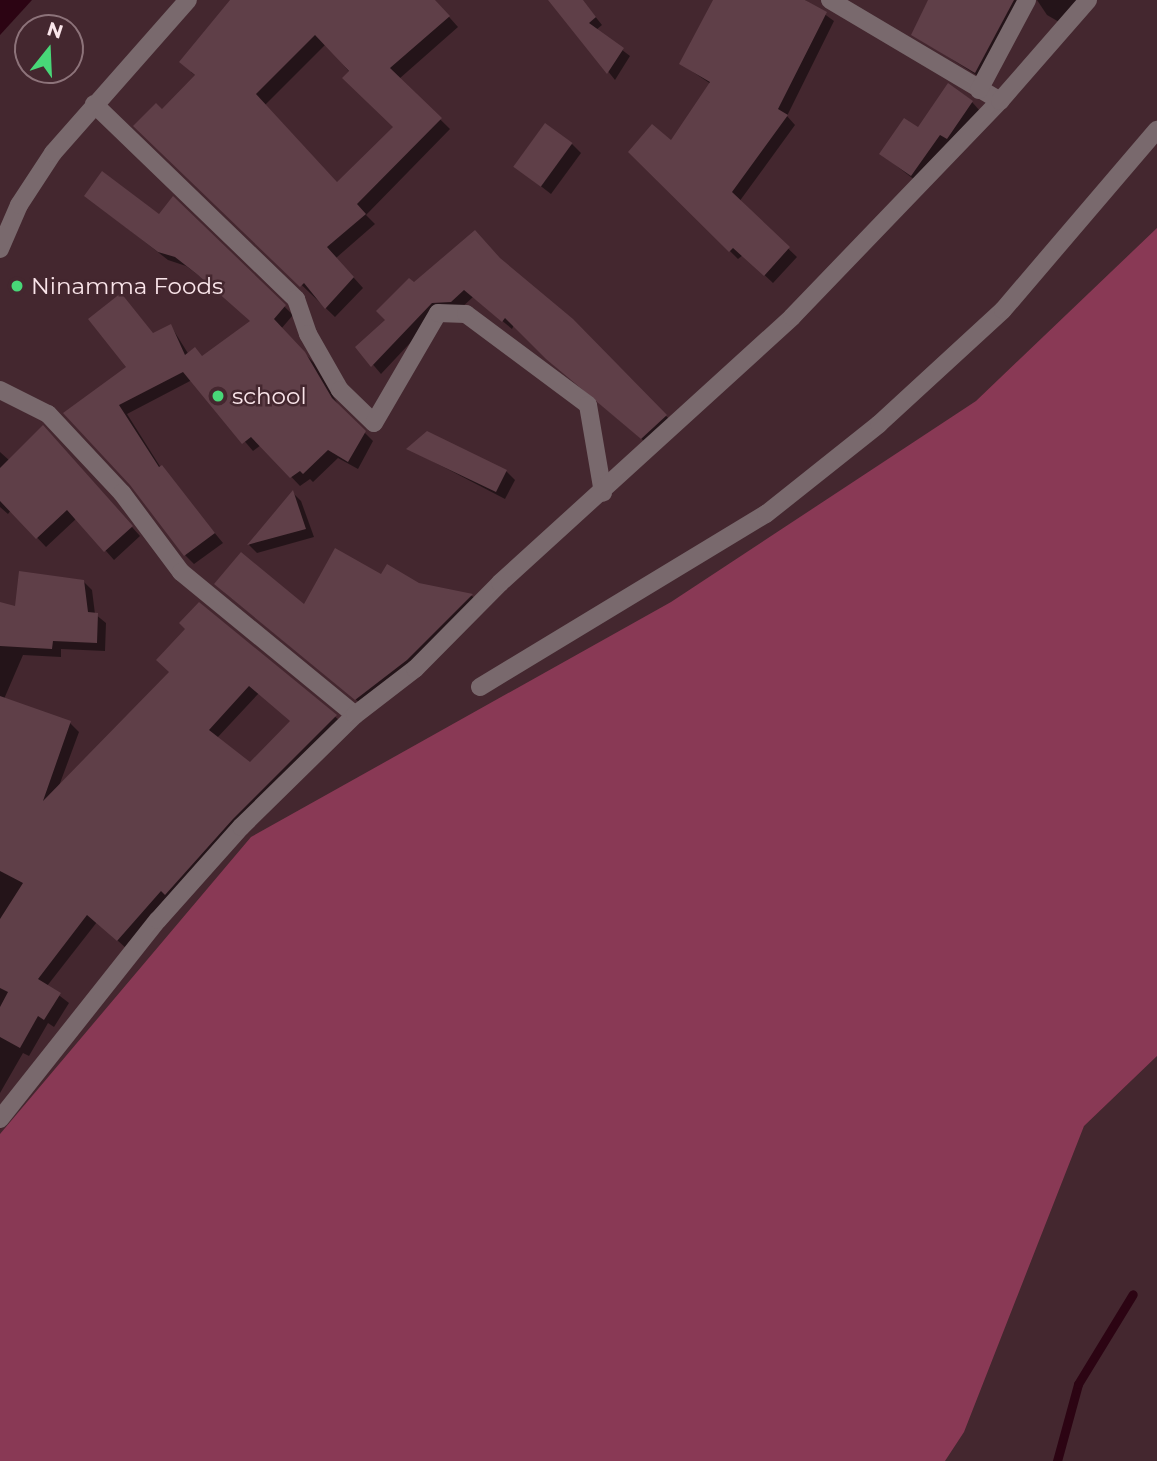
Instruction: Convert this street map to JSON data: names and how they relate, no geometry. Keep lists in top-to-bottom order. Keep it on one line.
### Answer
{"places":["Ninamma Foods","school"],"north":"top"}
